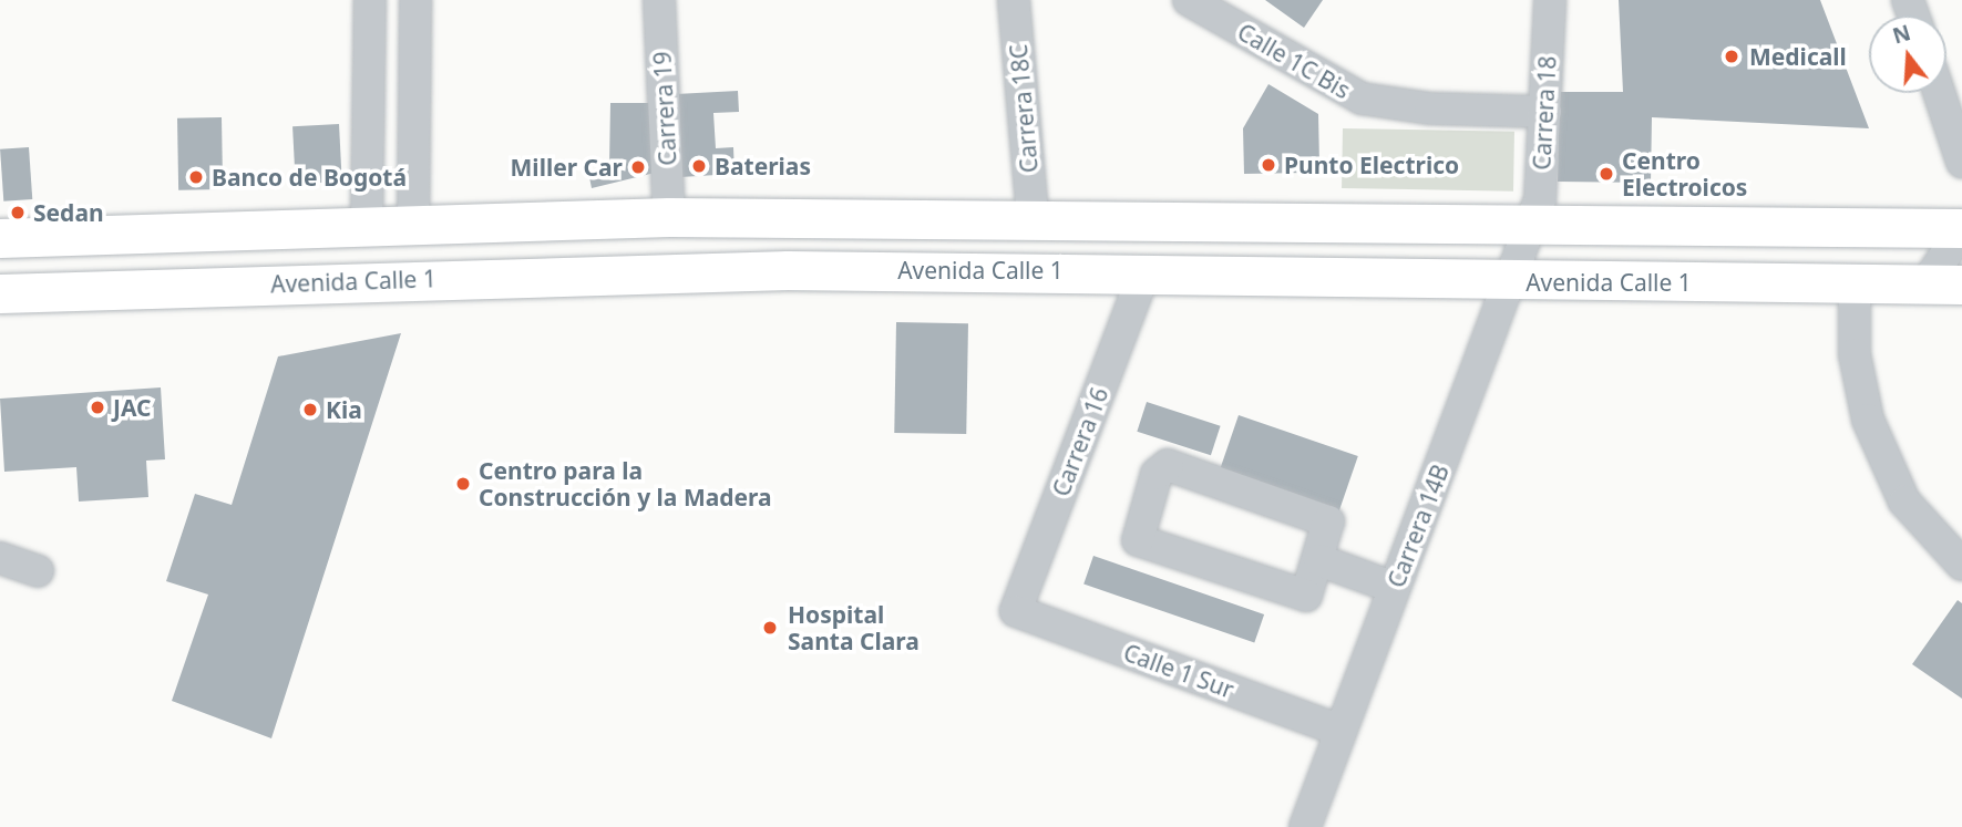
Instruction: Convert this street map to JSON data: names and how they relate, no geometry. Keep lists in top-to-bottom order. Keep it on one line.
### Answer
{"streets":{"main road":["Avenida Calle 1"],"street":["Calle 1C Bis","Carrera 19","Carrera 18C","Carrera 18","Carrera 16","Carrera 14B","Calle 1 Sur"]},"crossings":[["Calle 1C Bis","Carrera 18"],["Carrera 18","Carrera 14B"],["Avenida Calle 1","Carrera 16"],["Avenida Calle 1","Carrera 14B"],["Carrera 16","Calle 1 Sur"],["Carrera 14B","Calle 1 Sur"]],"places":["Medicall","Punto Electrico","Baterias","Miller Car","Centro Electroicos","Banco de Bogotá","Sedan","JAC","Kia","Centro para la Construcción y la Madera","Hospital Santa Clara"],"north":"top"}
